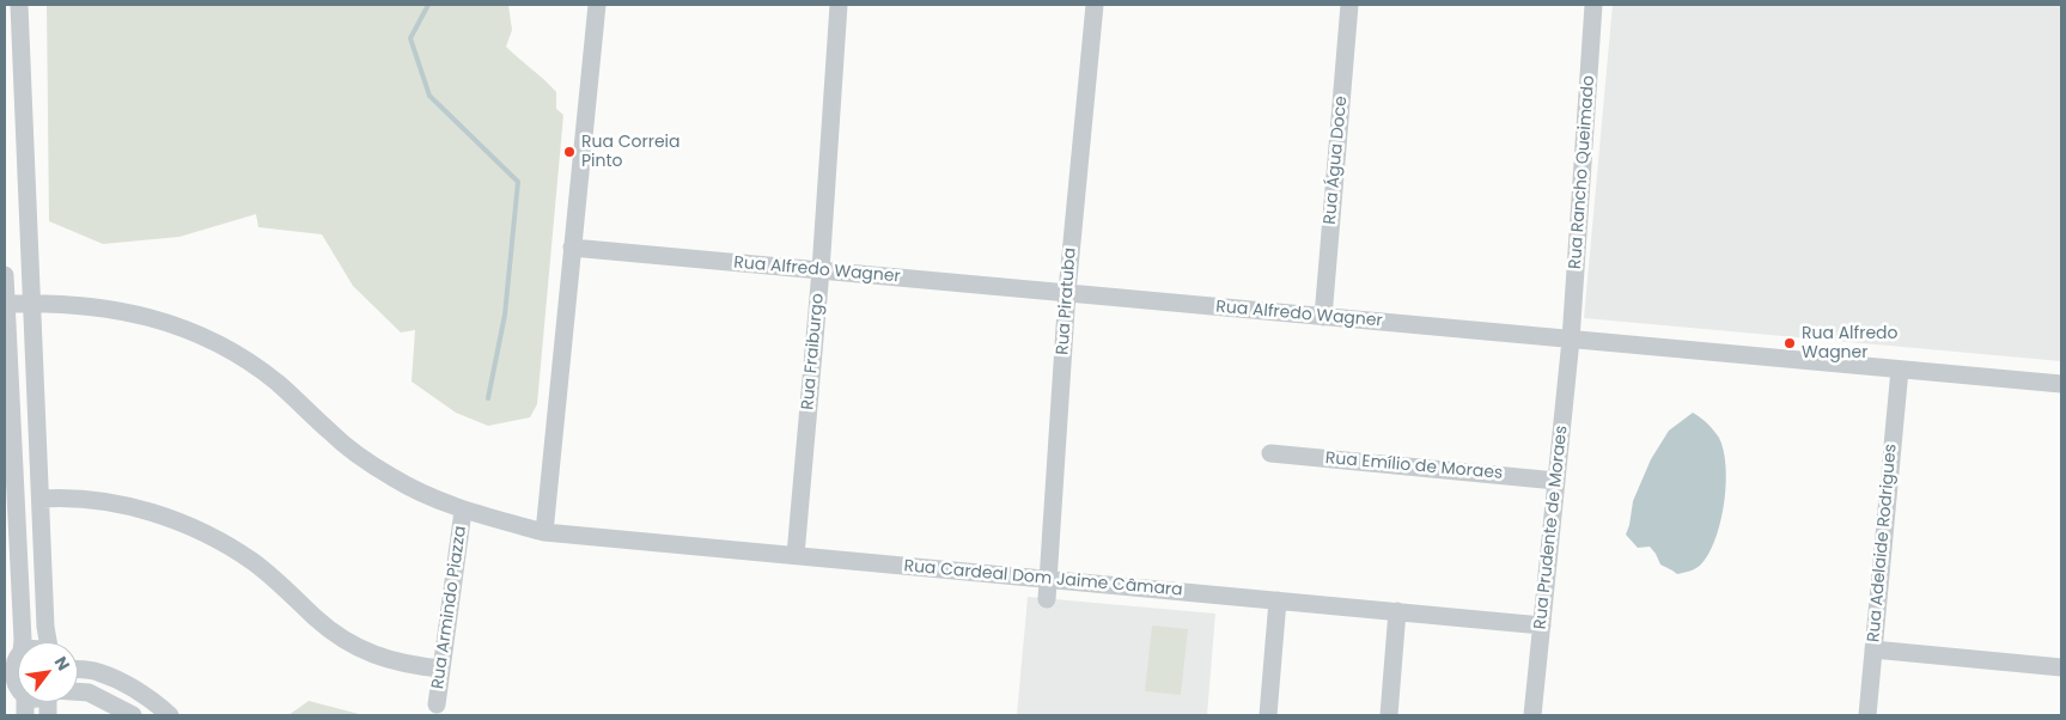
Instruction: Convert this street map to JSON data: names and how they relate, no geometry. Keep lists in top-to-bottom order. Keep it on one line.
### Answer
{"streets":{"street":["Rua Água Doce","Rua Rancho Queimado","Rua Alfredo Wagner","Rua Piratuba","Rua Fraiburgo","Rua Emílio de Moraes","Rua Prudente de Moraes","Rua Adelaide Rodrigues","Rua Cardeal Dom Jaime Câmara","Rua Armindo Piazza"]},"crossings":[["Rua Água Doce","Rua Alfredo Wagner"],["Rua Rancho Queimado","Rua Alfredo Wagner"],["Rua Rancho Queimado","Rua Prudente de Moraes"],["Rua Alfredo Wagner","Rua Piratuba"],["Rua Alfredo Wagner","Rua Fraiburgo"],["Rua Alfredo Wagner","Rua Prudente de Moraes"],["Rua Alfredo Wagner","Rua Adelaide Rodrigues"],["Rua Piratuba","Rua Cardeal Dom Jaime Câmara"],["Rua Fraiburgo","Rua Cardeal Dom Jaime Câmara"],["Rua Emílio de Moraes","Rua Prudente de Moraes"],["Rua Prudente de Moraes","Rua Cardeal Dom Jaime Câmara"],["Rua Cardeal Dom Jaime Câmara","Rua Armindo Piazza"]],"places":["Rua Correia Pinto","Rua Alfredo Wagner"],"north":"top right"}
